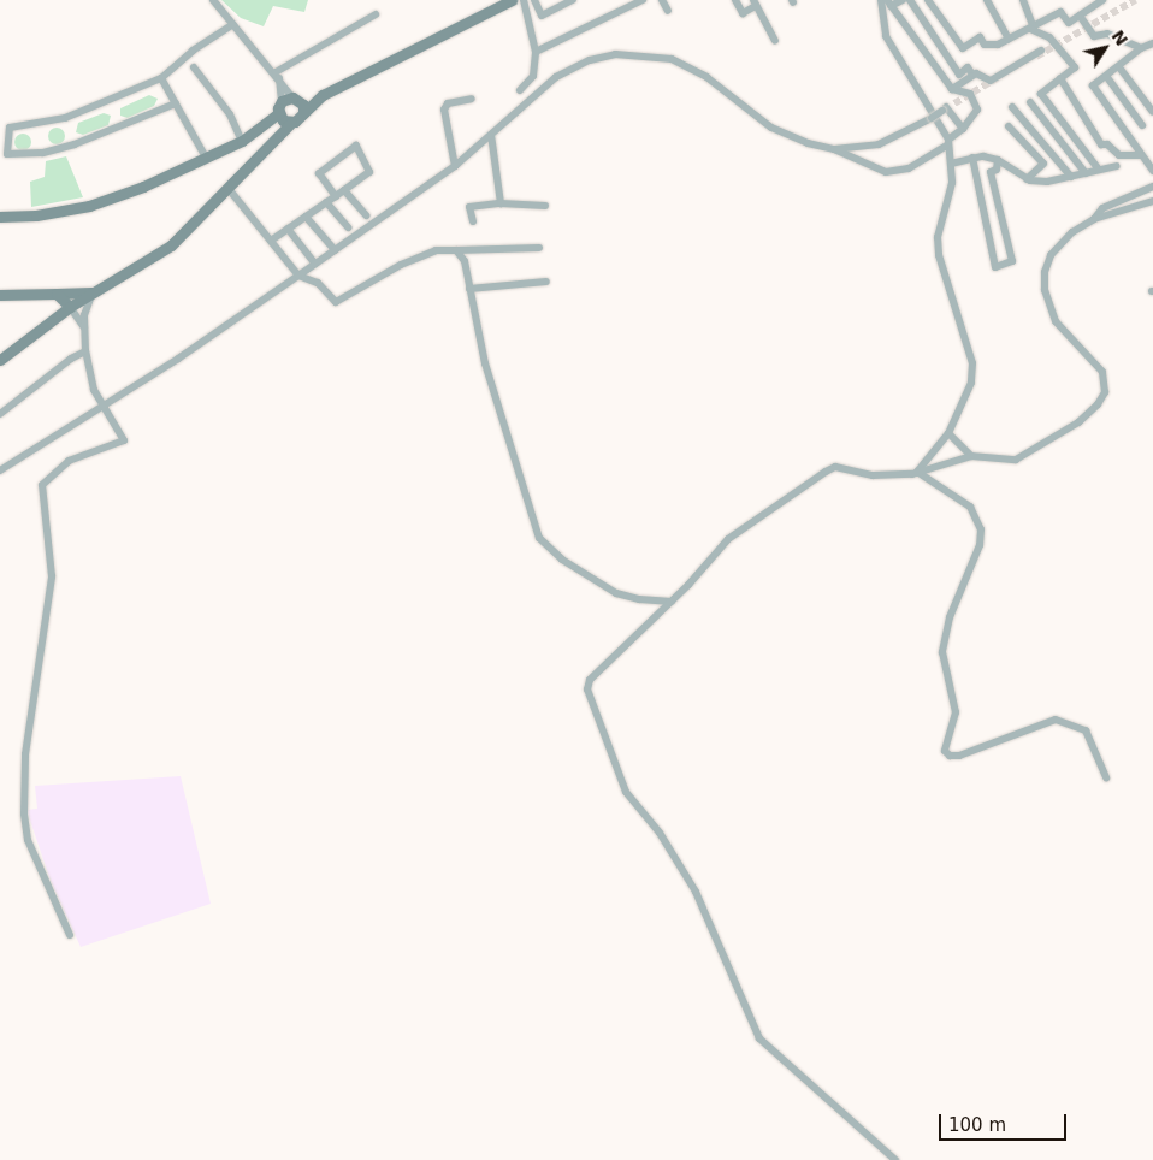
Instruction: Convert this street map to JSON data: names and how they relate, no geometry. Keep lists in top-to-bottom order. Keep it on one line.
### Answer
{"scale_bar":"100 m","north":"top right"}
